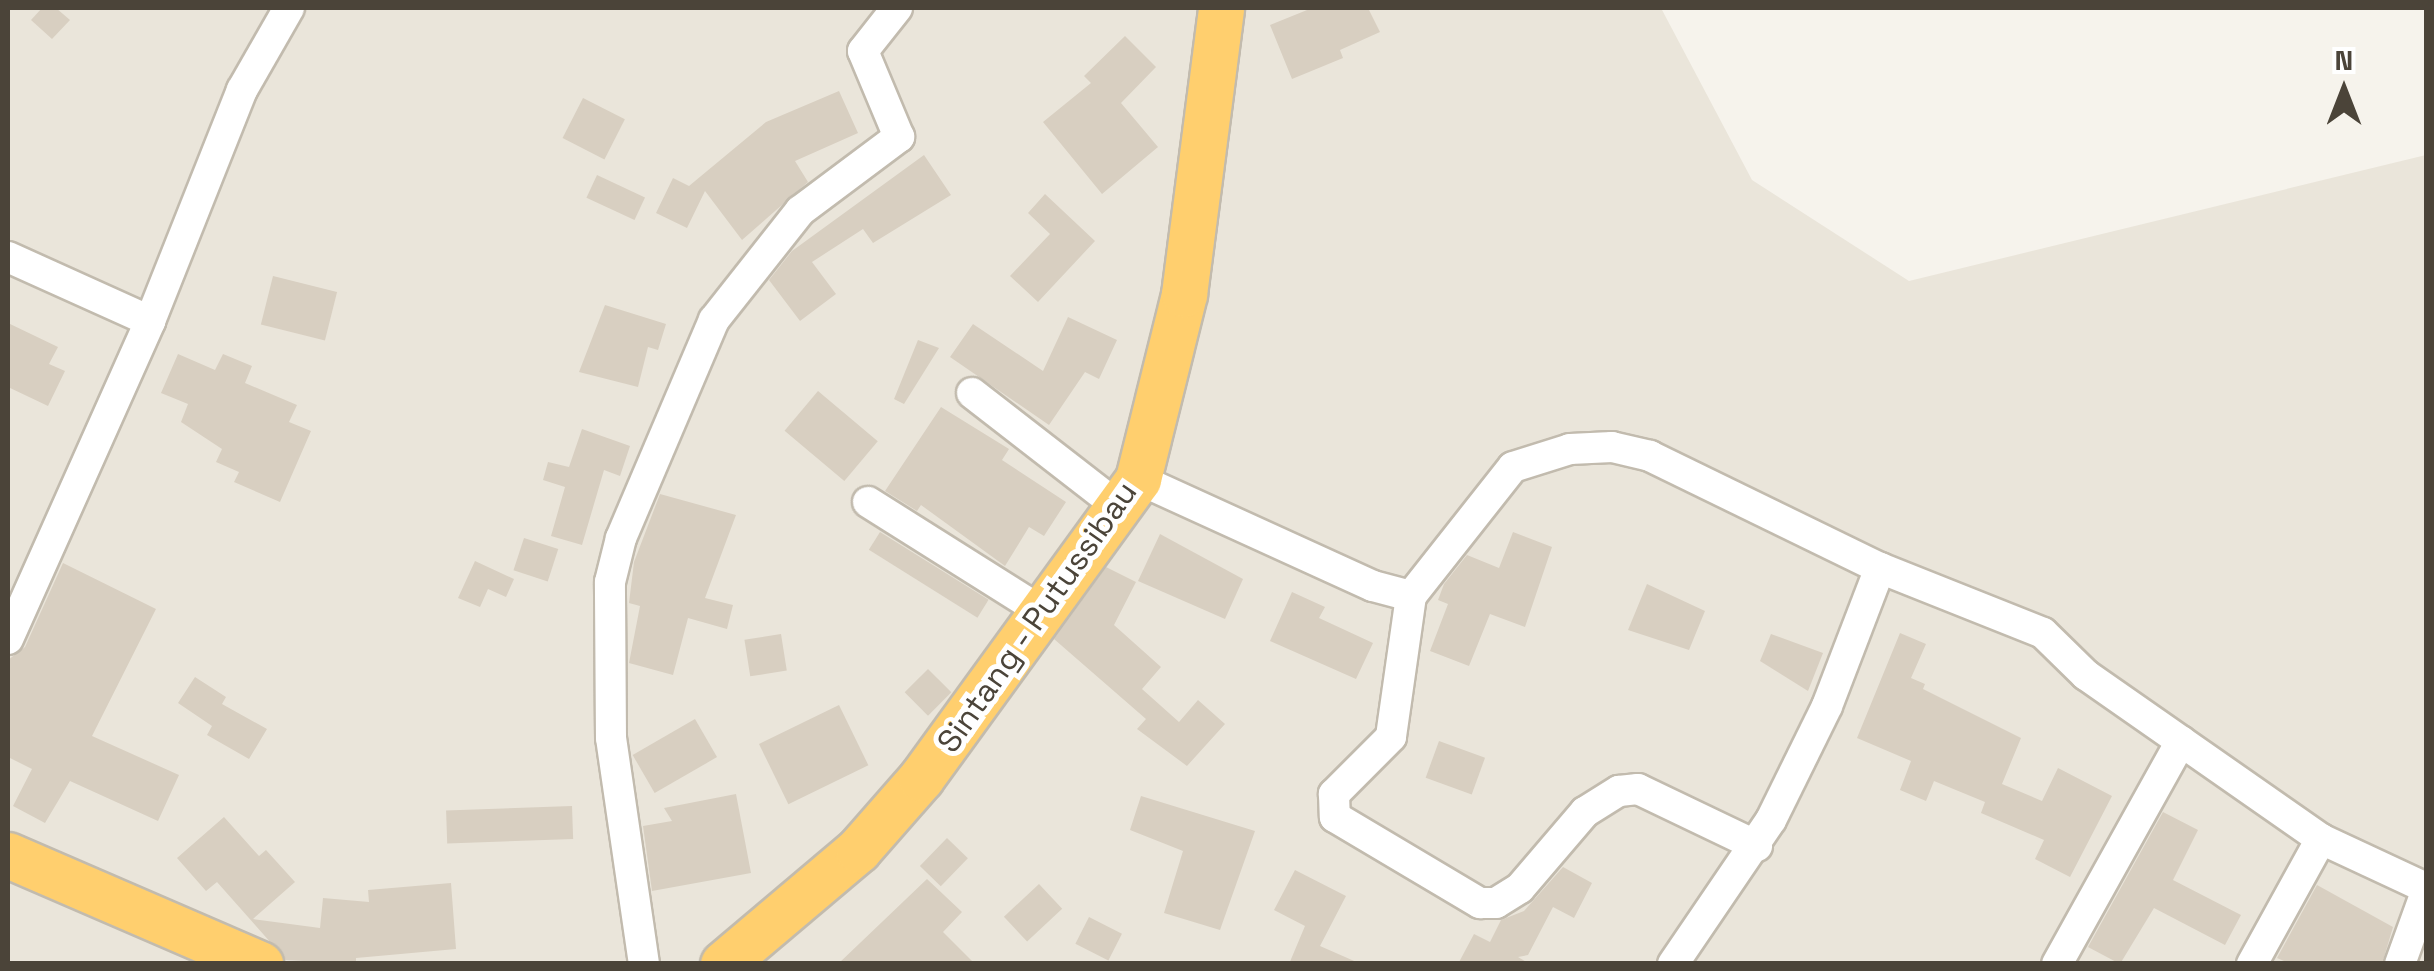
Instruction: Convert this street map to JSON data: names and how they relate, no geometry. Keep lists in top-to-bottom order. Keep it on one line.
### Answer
{"streets":{"highway":["Sintang - Putussibau"]},"north":"top"}
